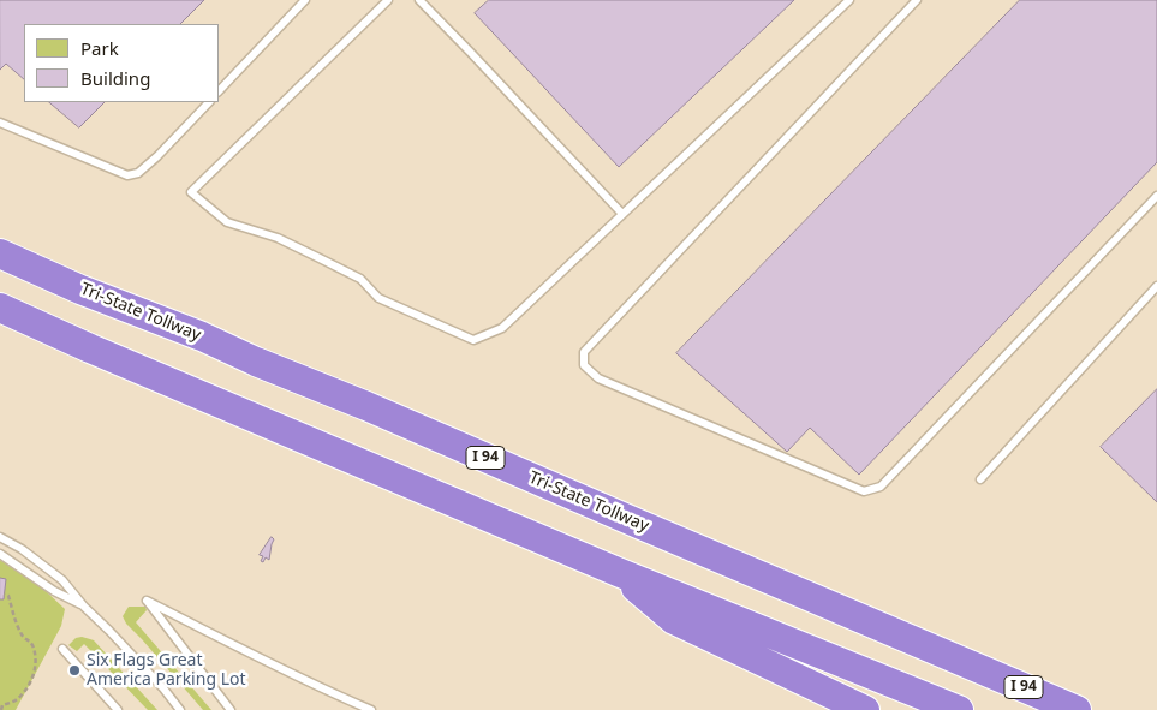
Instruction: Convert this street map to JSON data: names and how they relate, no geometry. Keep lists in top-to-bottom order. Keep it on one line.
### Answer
{"streets":{"highway":["Tri-State Tollway","I 94"]},"places":["Six Flags Great America Parking Lot"],"legend":["Park","Building"]}
